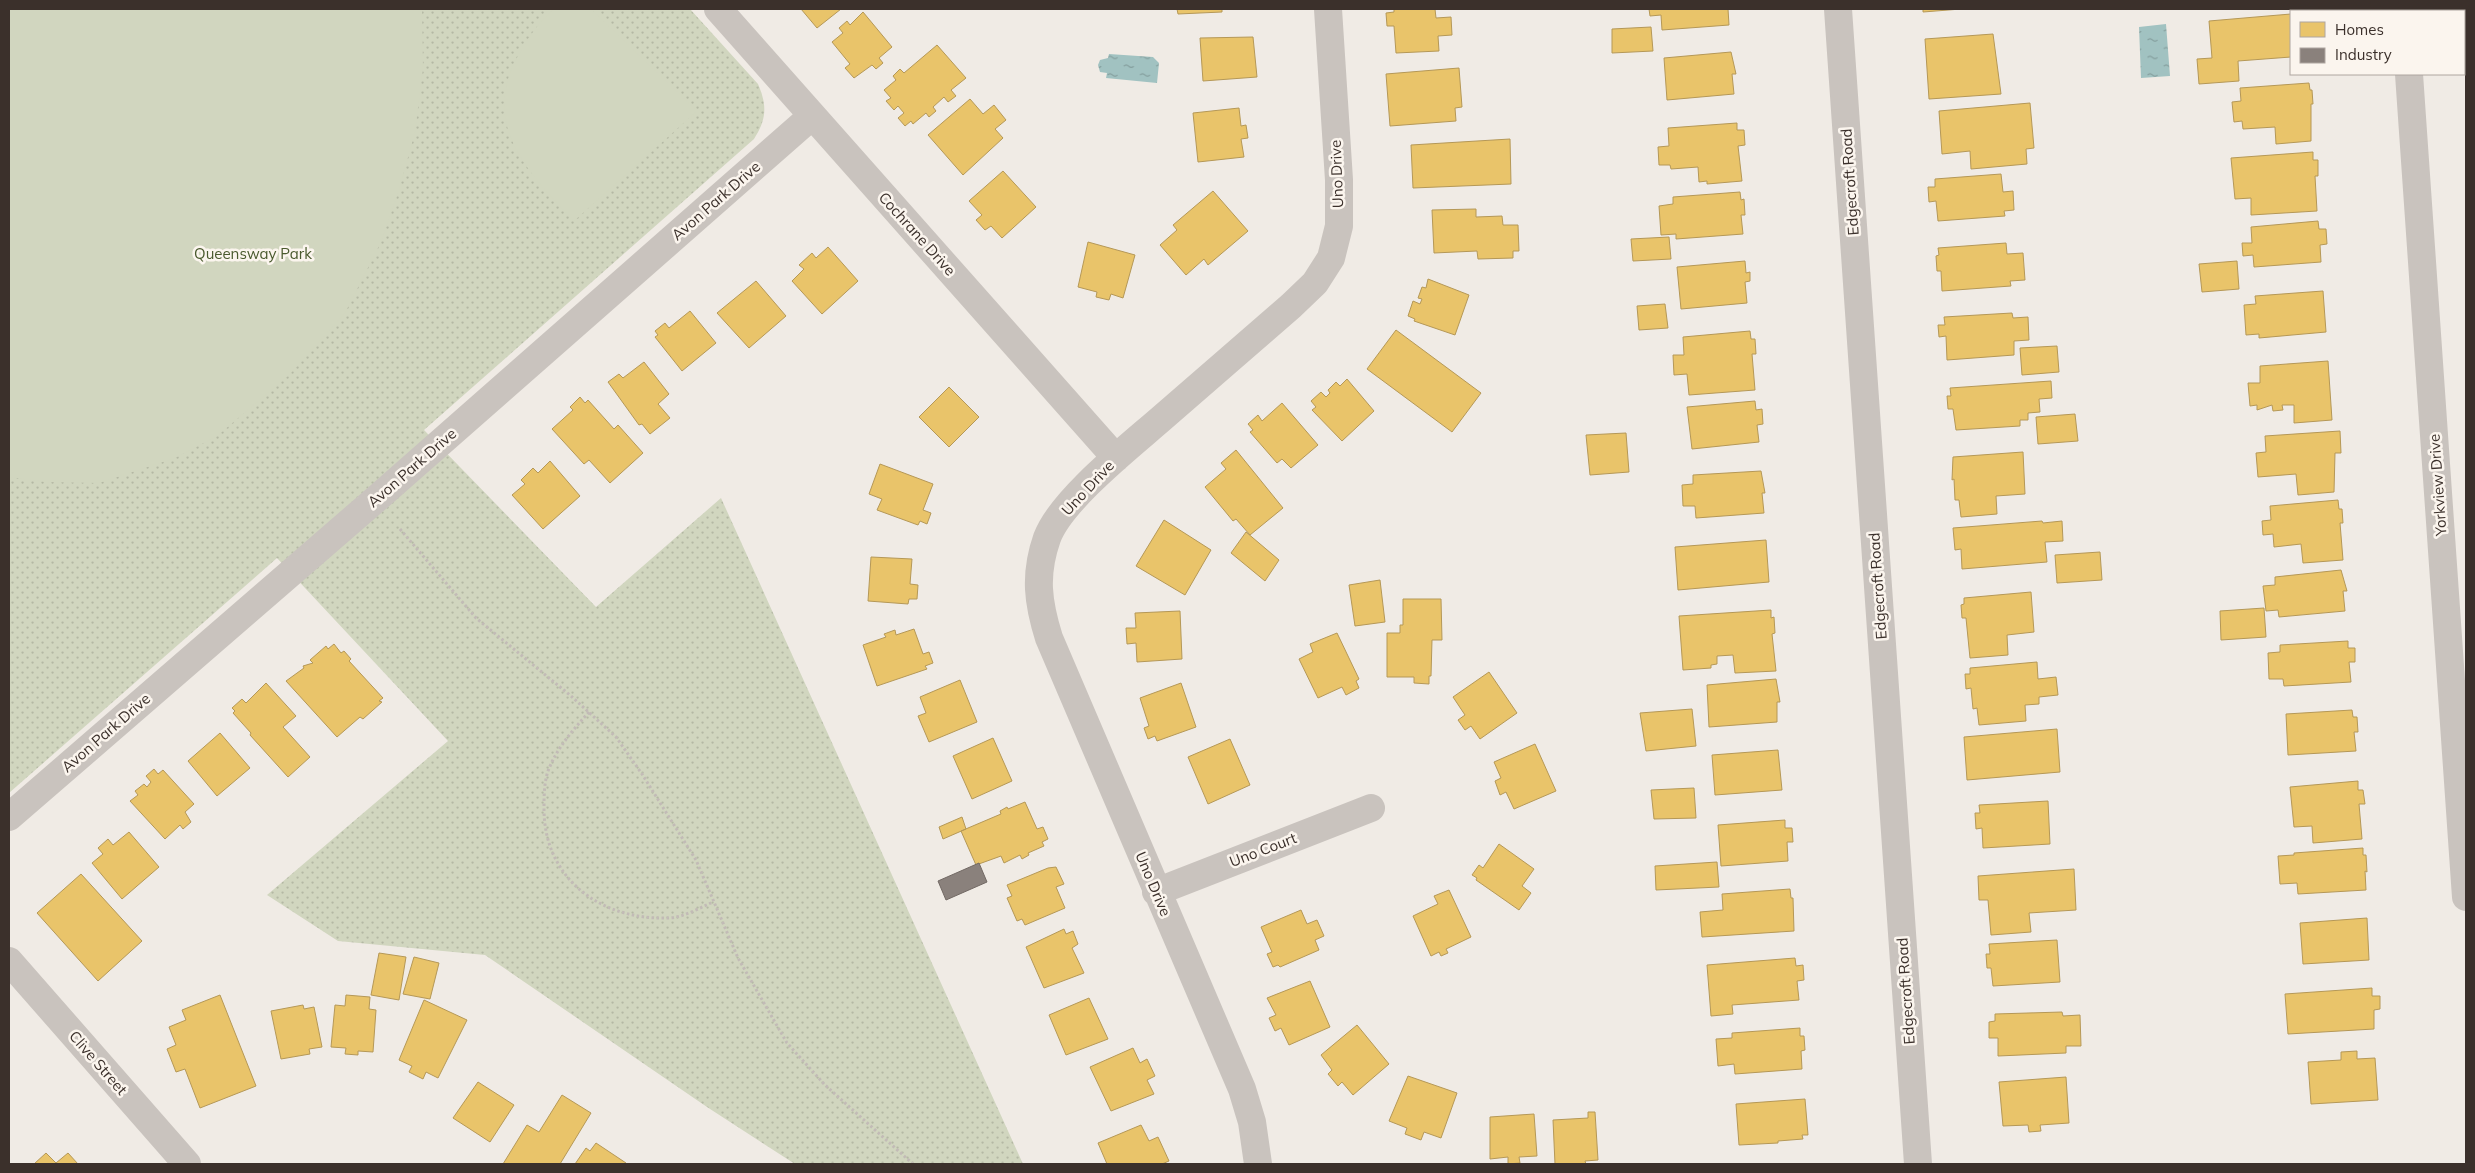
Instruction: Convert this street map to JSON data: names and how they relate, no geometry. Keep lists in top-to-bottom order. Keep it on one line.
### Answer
{"streets":{"street":["Uno Drive","Edgecroft Road","Avon Park Drive","Cochrane Drive","Yorkview Drive","Uno Court","Clive Street"]},"crossings":[["Uno Drive","Cochrane Drive"],["Uno Drive","Uno Court"],["Avon Park Drive","Cochrane Drive"]],"parks":["Queensway Park"],"legend":["Homes","Industry"]}
